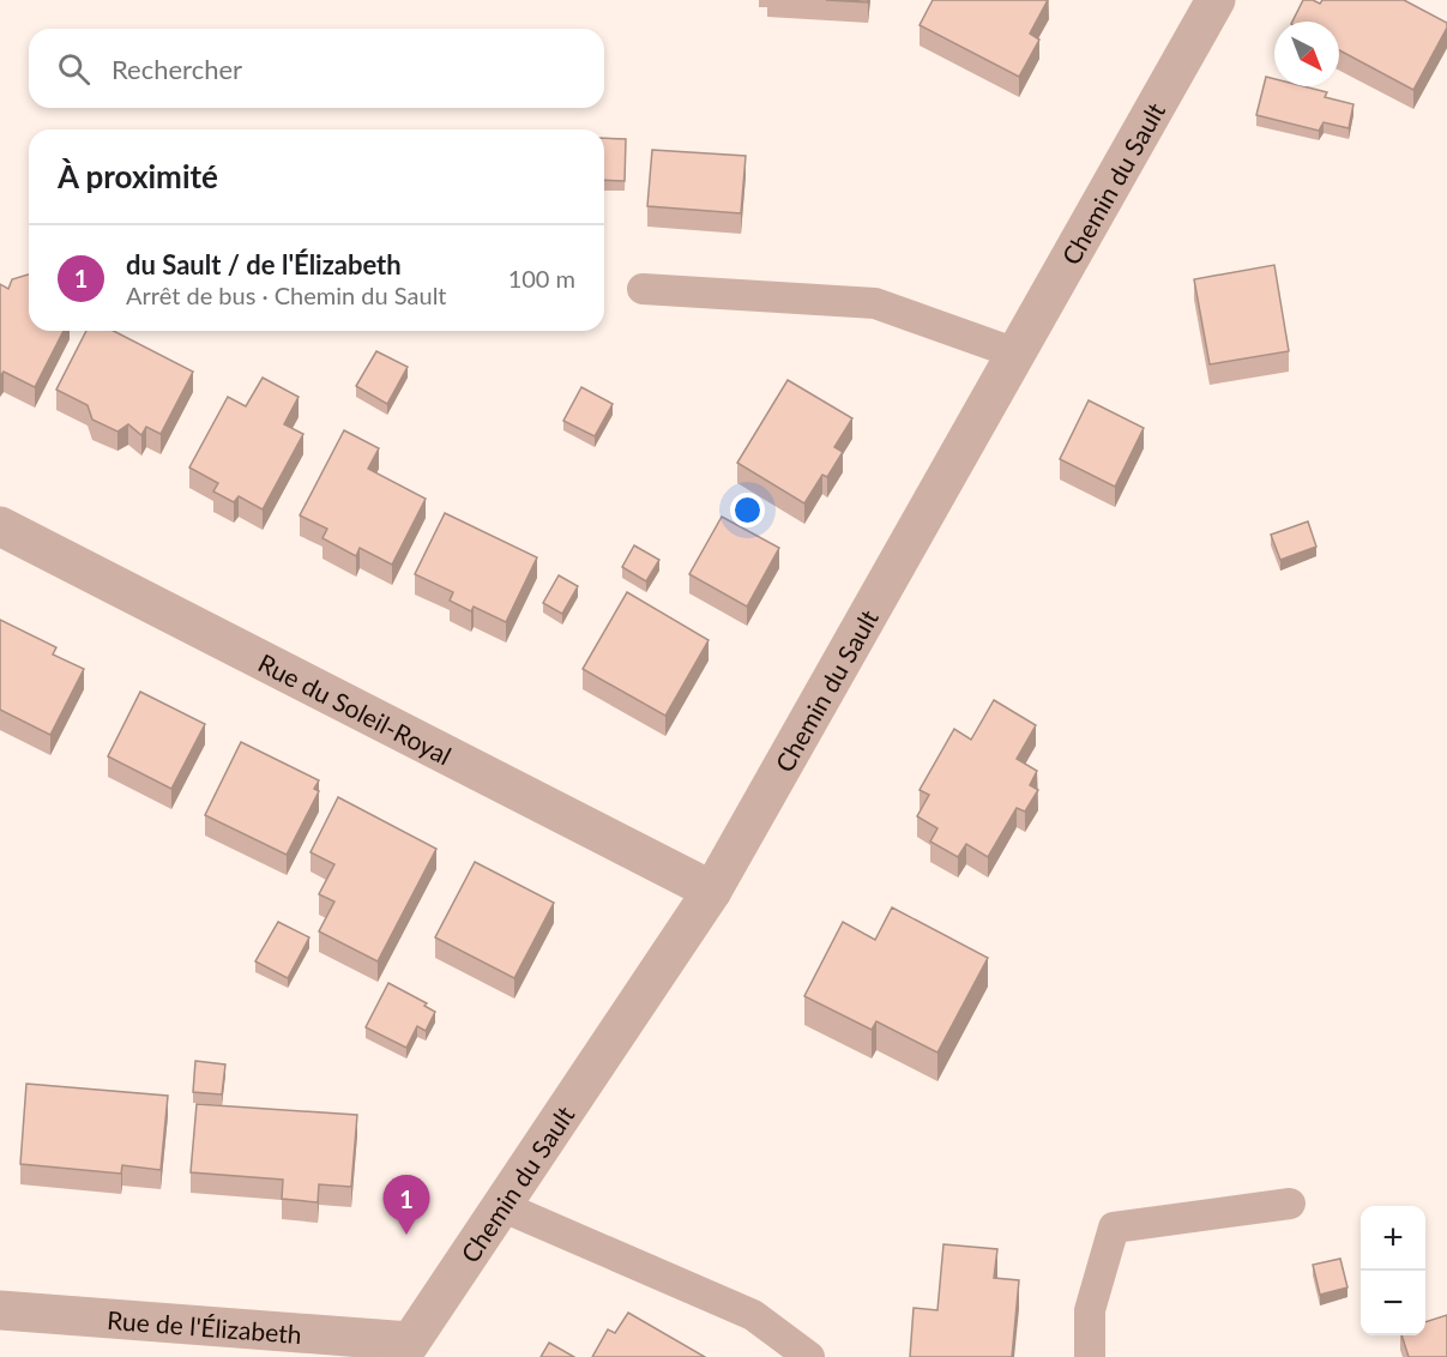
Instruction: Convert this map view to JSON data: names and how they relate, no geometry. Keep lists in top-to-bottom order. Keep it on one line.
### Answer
{"streets":{"street":["Chemin du Sault","Rue du Soleil-Royal","Rue de l'Élizabeth"]},"crossings":[["Chemin du Sault","Rue du Soleil-Royal"],["Chemin du Sault","Rue de l'Élizabeth"]],"north":"bottom right","page":{"search":"Rechercher","heading":"À proximité","list":[{"mark":"1","name":"du Sault / de l'Élizabeth","note":"Arrêt de bus · Chemin du Sault","value":"100 m"}],"pins":"1","map_buttons":["+","−"]}}
